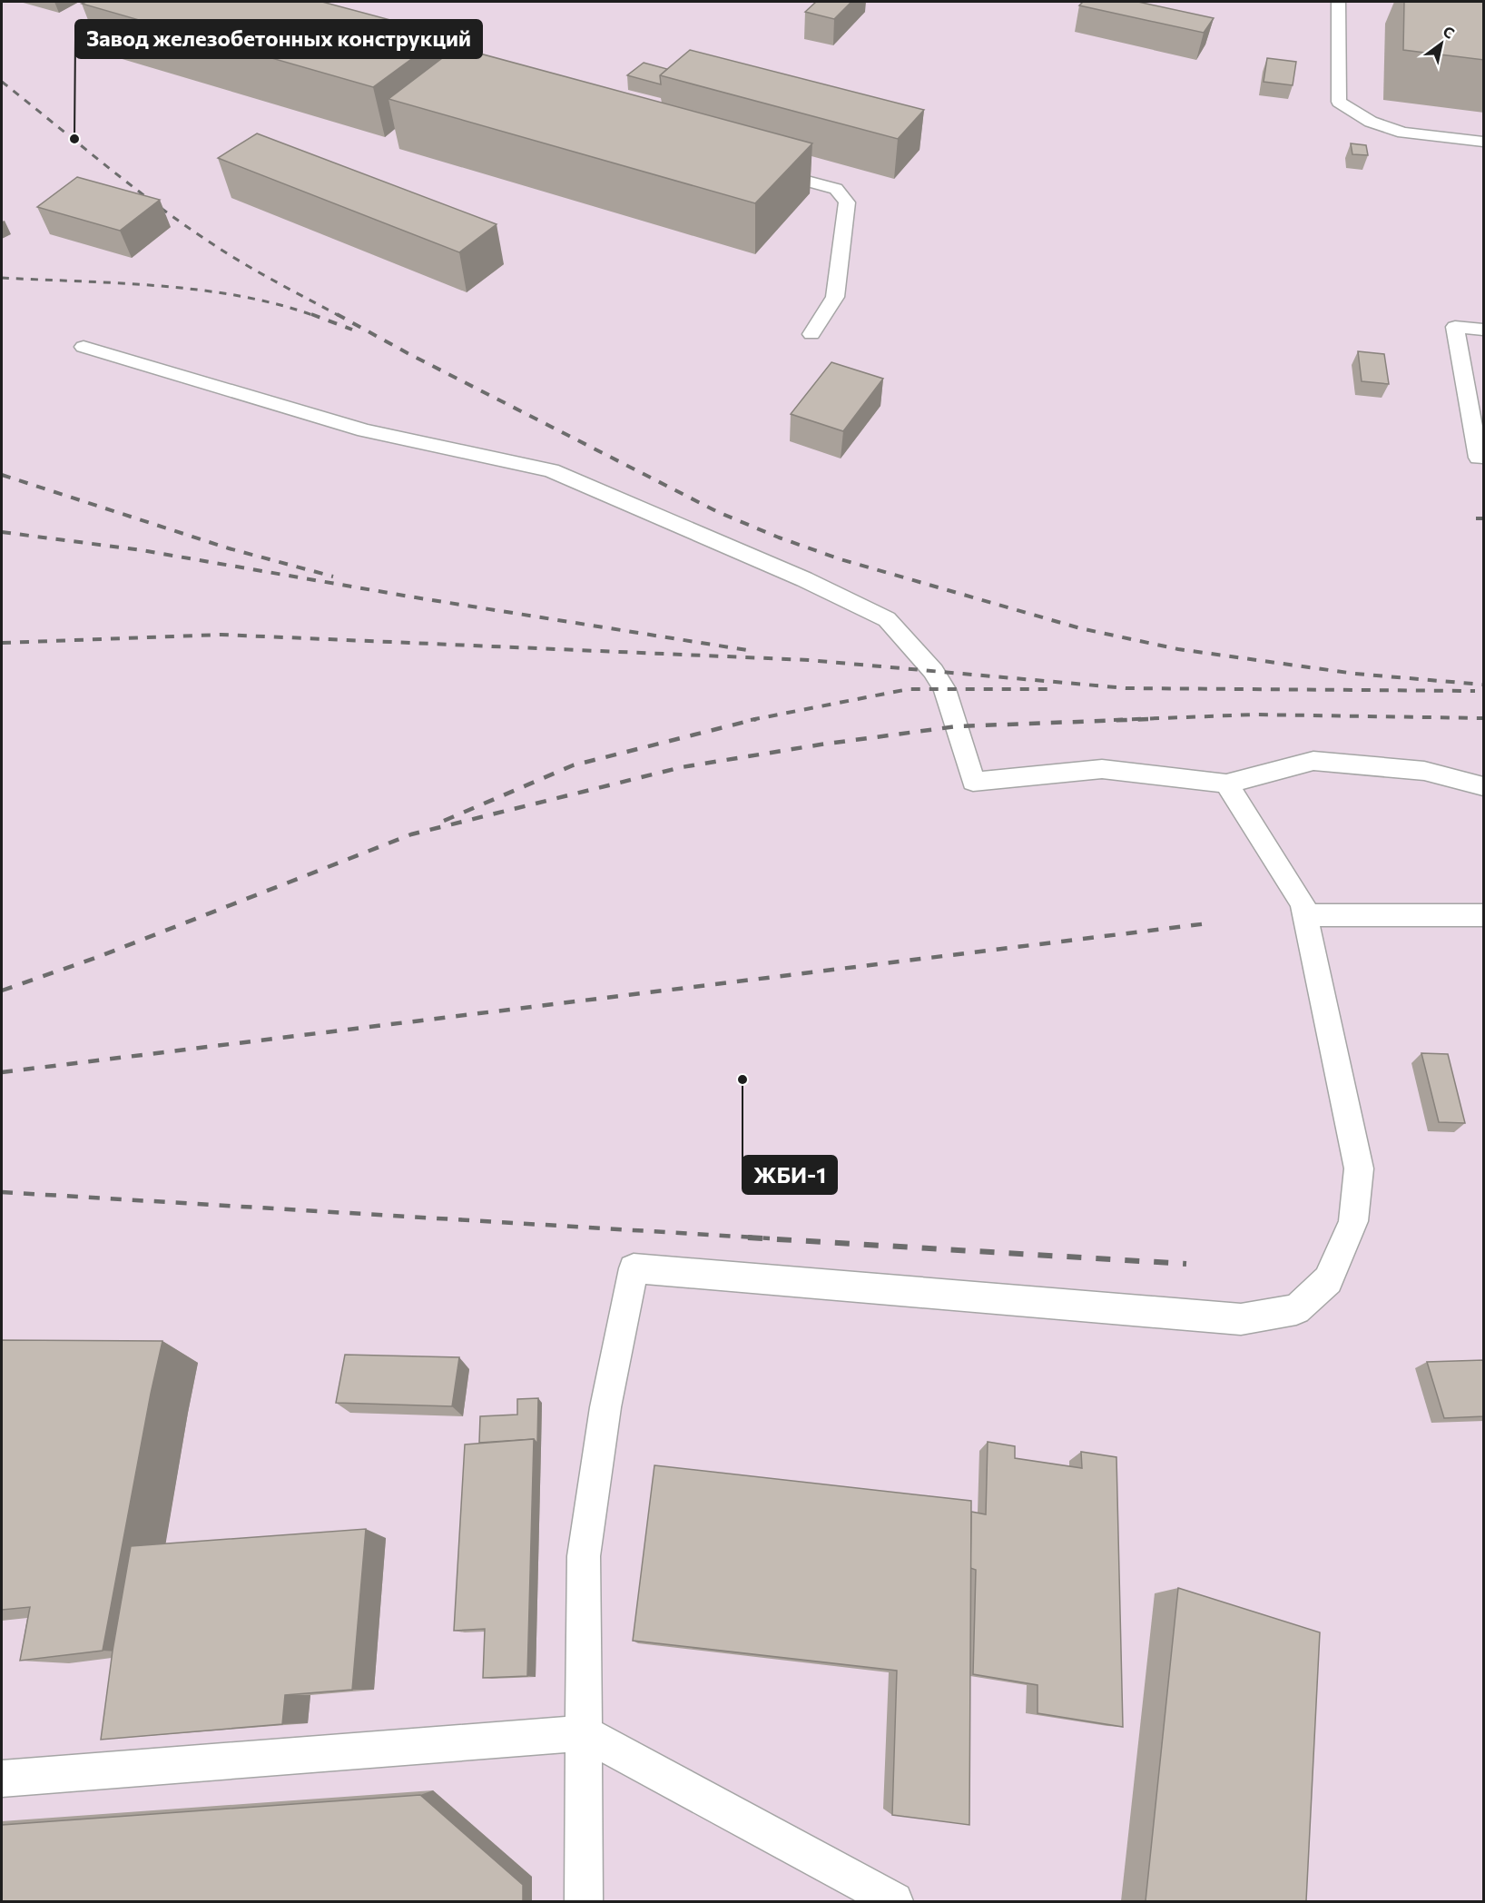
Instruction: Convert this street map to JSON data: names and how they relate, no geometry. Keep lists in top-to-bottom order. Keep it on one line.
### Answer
{"places":["Завод железобетонных конструкций","ЖБИ-1"],"north":"top right"}
